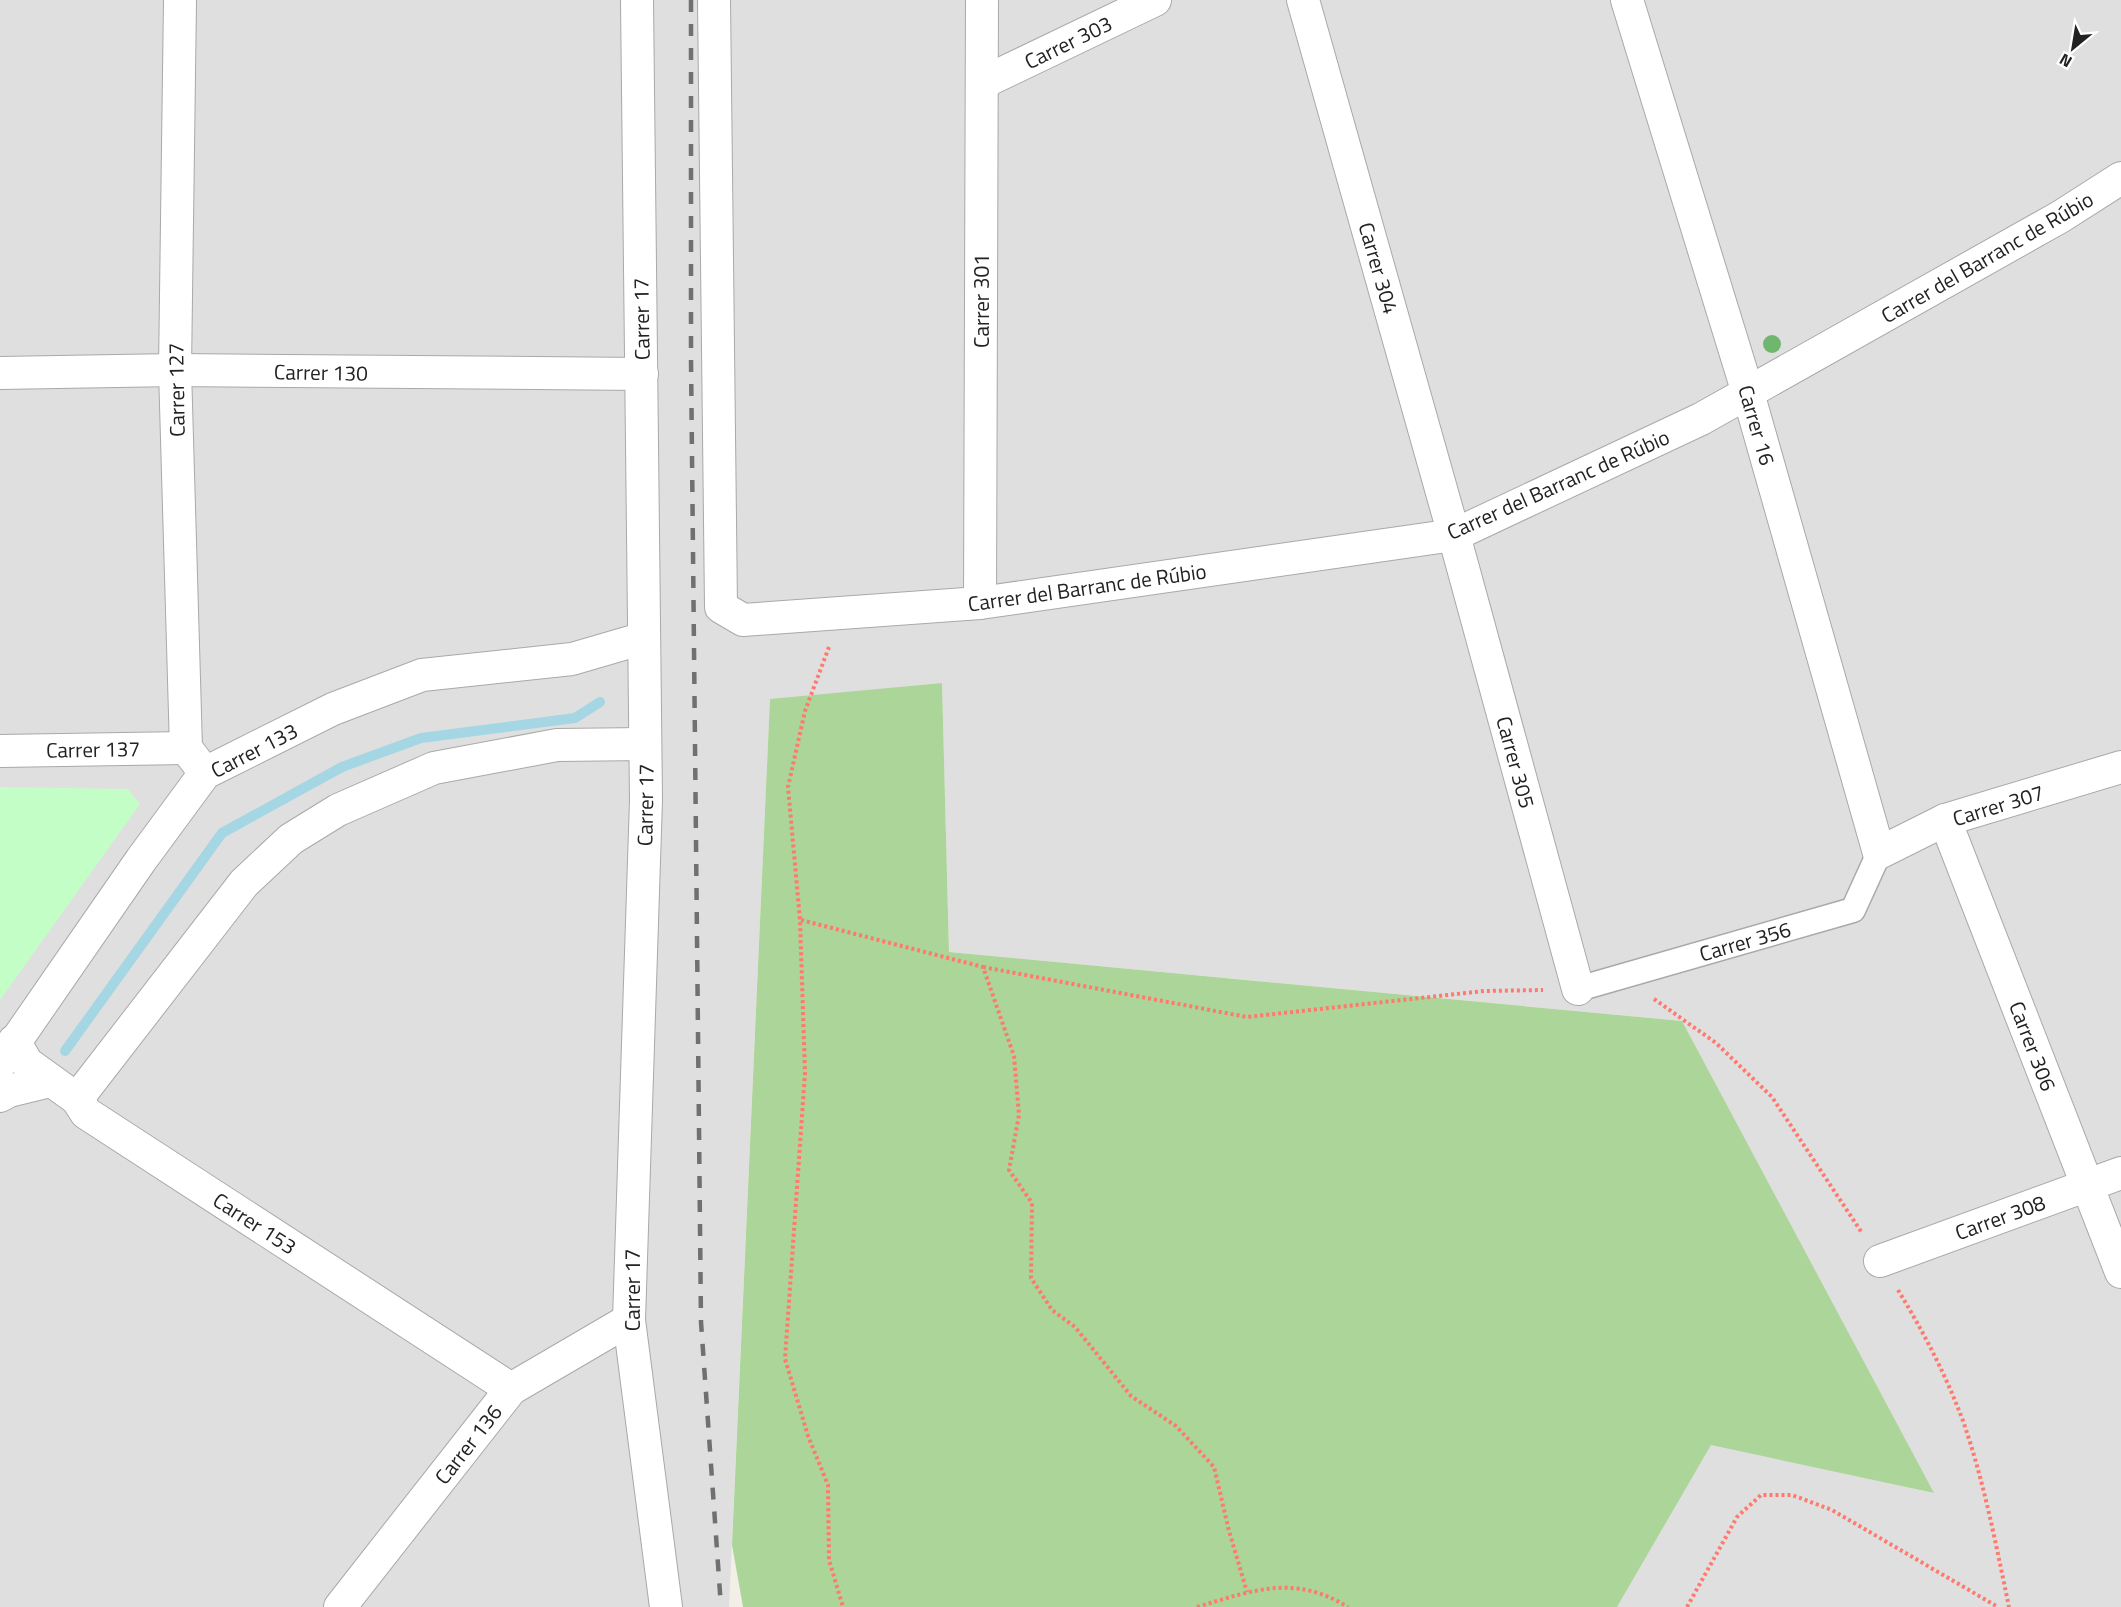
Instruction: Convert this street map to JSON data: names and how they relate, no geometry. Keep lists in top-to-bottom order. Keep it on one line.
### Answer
{"streets":{"street":["Carrer 303","Carrer del Barranc de Rúbio","Carrer 304","Carrer 301","Carrer 17","Carrer 130","Carrer 127","Carrer 16","Carrer 137","Carrer 133","Carrer 305","Carrer 307","Carrer 356","Carrer 306","Carrer 308","Carrer 153","Carrer 136"]},"crossings":[["Carrer 303","Carrer 301"],["Carrer del Barranc de Rúbio","Carrer 304"],["Carrer del Barranc de Rúbio","Carrer 301"],["Carrer del Barranc de Rúbio","Carrer 16"],["Carrer del Barranc de Rúbio","Carrer 305"],["Carrer 304","Carrer 305"],["Carrer 17","Carrer 130"],["Carrer 17","Carrer 133"],["Carrer 17","Carrer 136"],["Carrer 130","Carrer 127"],["Carrer 127","Carrer 137"],["Carrer 16","Carrer 307"],["Carrer 16","Carrer 356"],["Carrer 133","Carrer 153"],["Carrer 305","Carrer 356"],["Carrer 307","Carrer 356"],["Carrer 307","Carrer 306"],["Carrer 306","Carrer 308"],["Carrer 153","Carrer 136"]],"north":"bottom left"}
